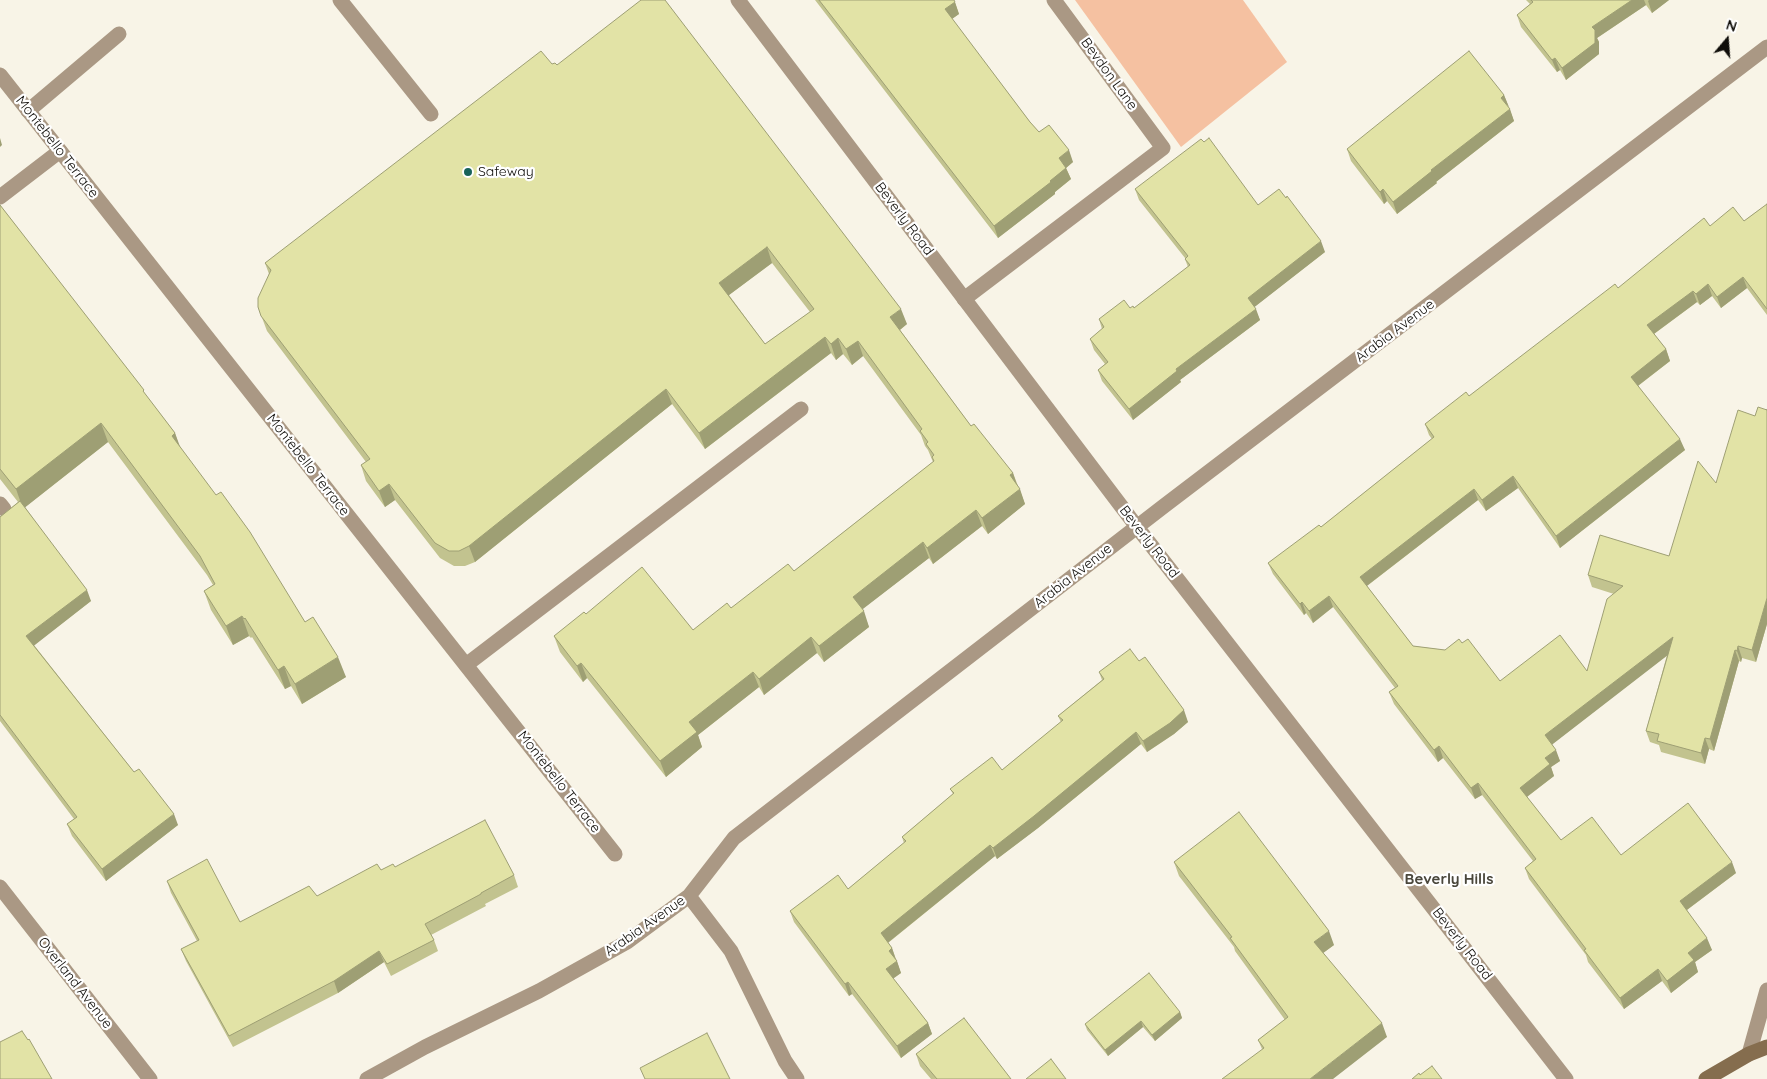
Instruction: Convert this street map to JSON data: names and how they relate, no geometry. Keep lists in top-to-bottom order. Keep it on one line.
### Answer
{"streets":{"street":["Bevdon Lane","Montebello Terrace","Beverly Road","Arabia Avenue","Overland Avenue"]},"crossings":[["Bevdon Lane","Beverly Road"],["Beverly Road","Arabia Avenue"]],"districts":["Beverly Hills"],"places":["Safeway"],"north":"top"}
